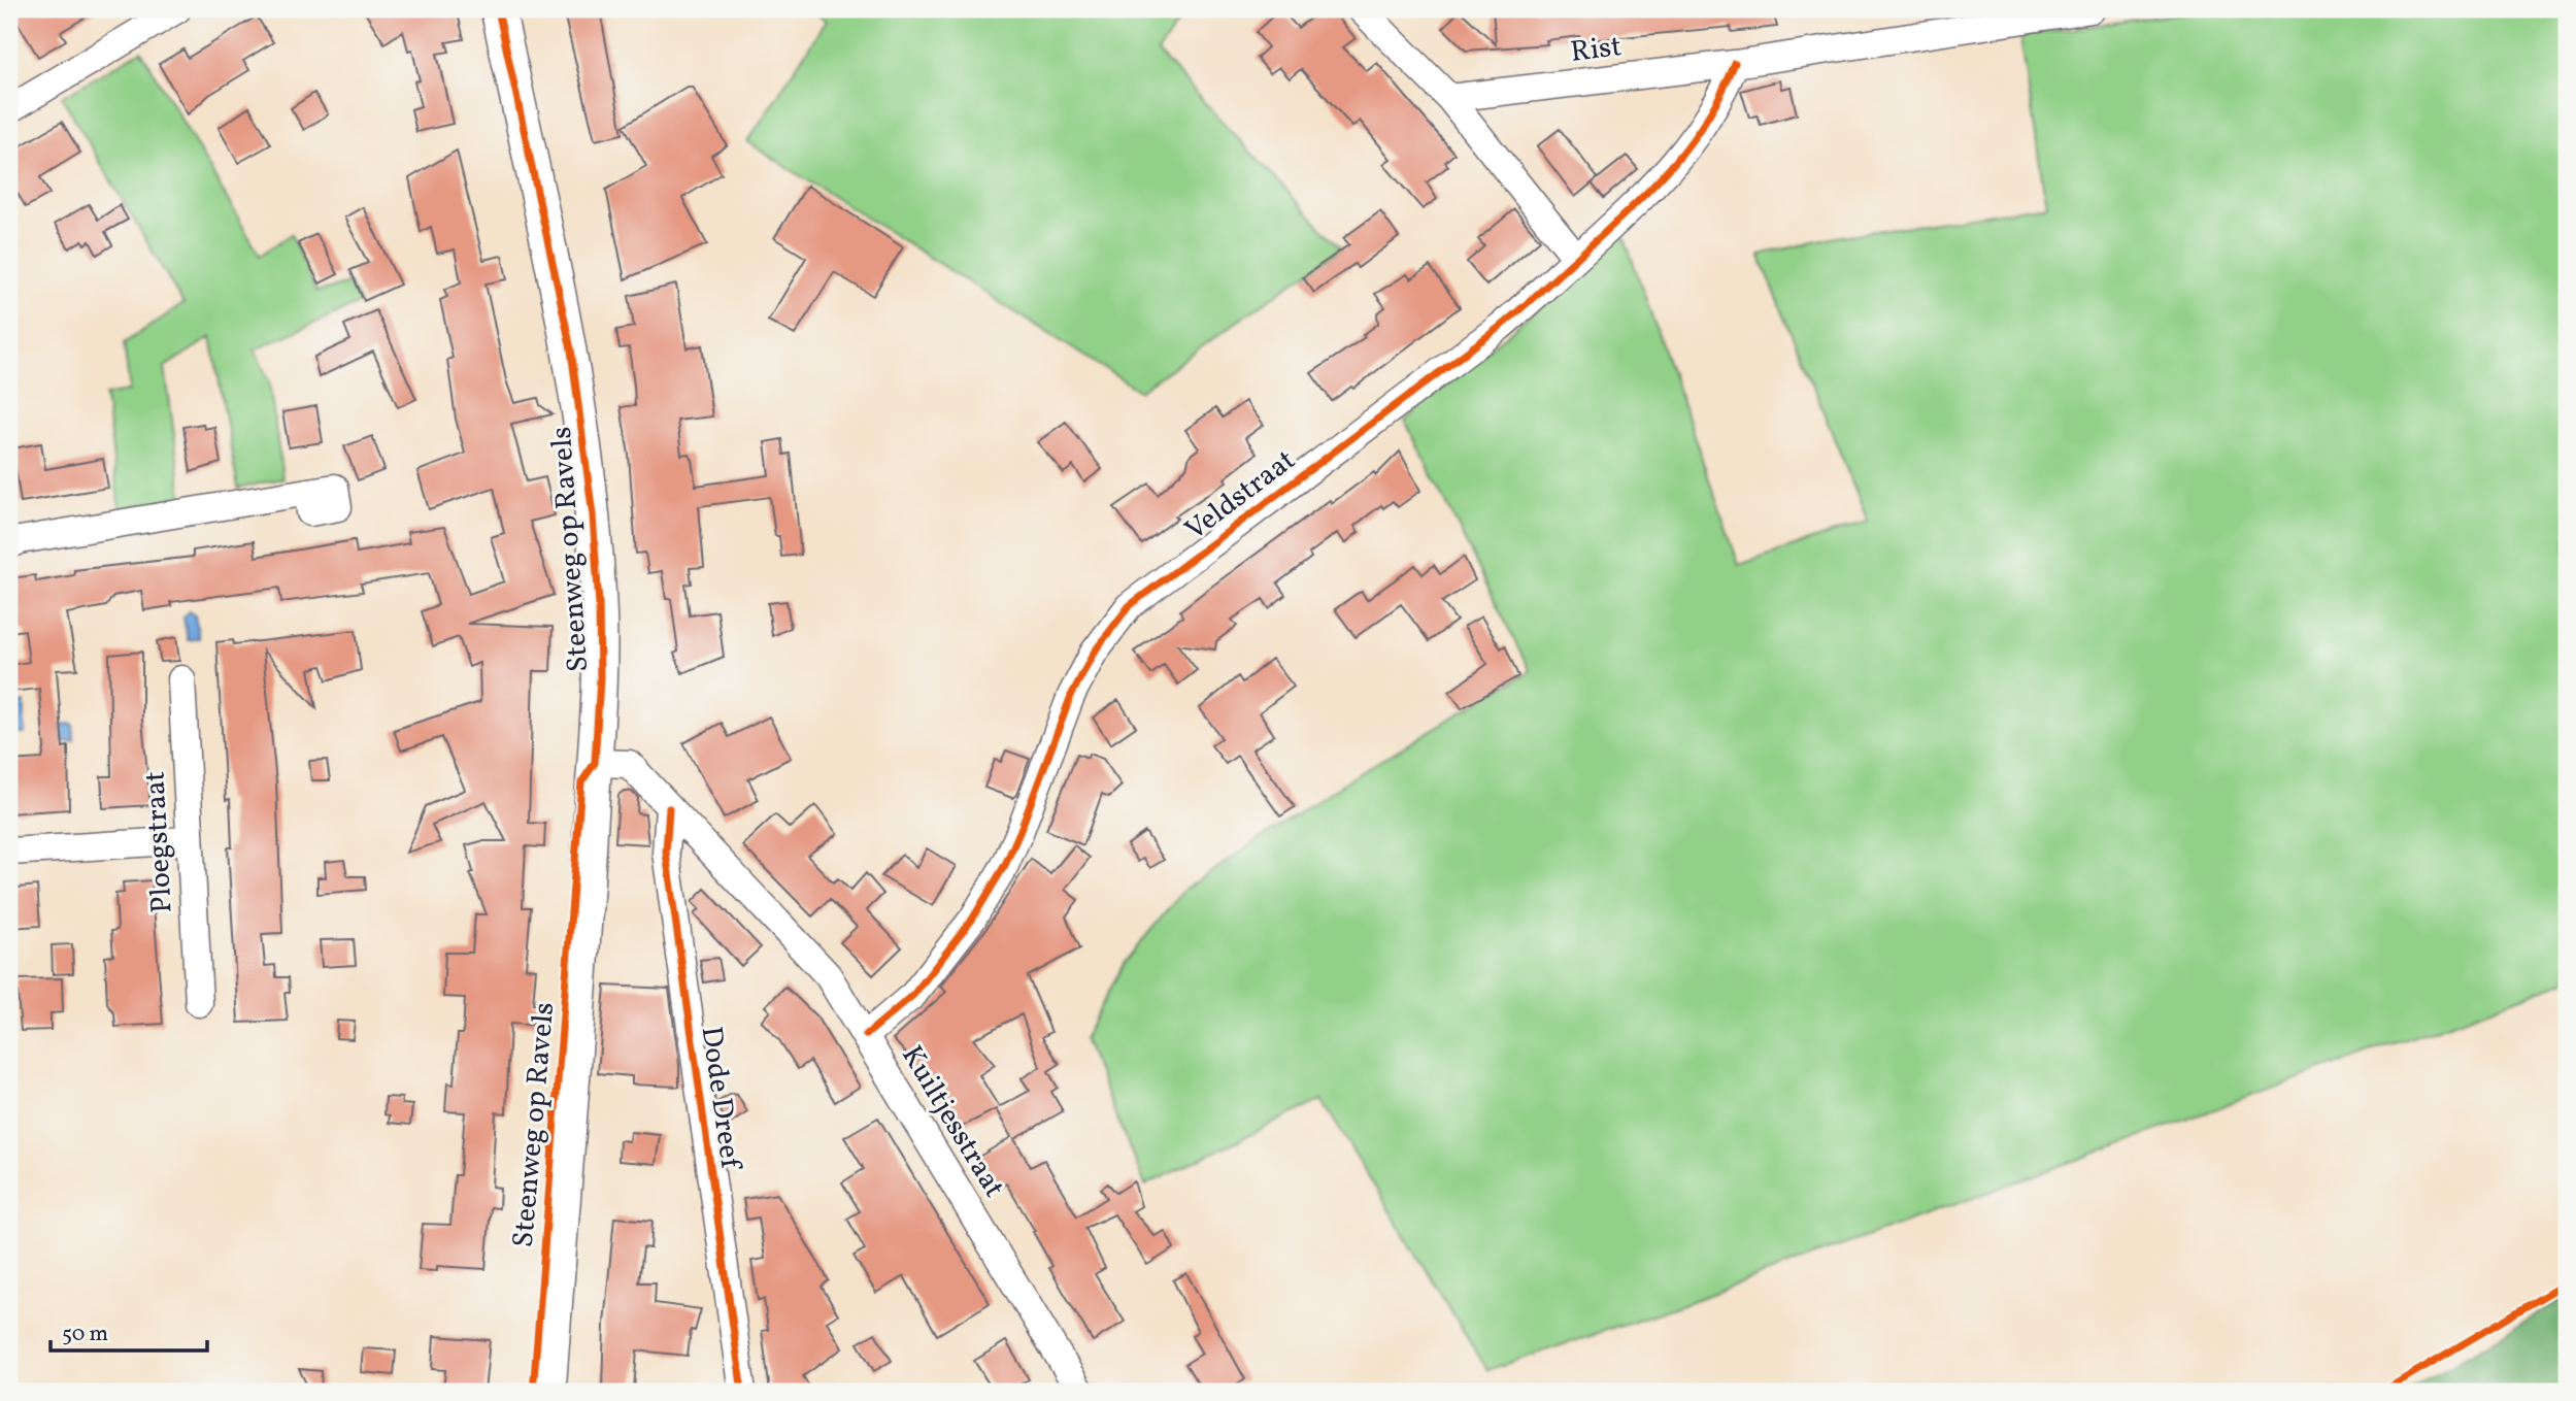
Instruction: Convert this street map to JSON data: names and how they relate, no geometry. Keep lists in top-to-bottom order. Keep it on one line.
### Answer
{"streets":{"main road":["Steenweg op Ravels"],"street":["Rist","Veldstraat","Ploegstraat","Dode Dreef","Kuiltjesstraat"]},"crossings":[["Rist","Veldstraat"],["Veldstraat","Kuiltjesstraat"],["Steenweg op Ravels","Kuiltjesstraat"],["Dode Dreef","Kuiltjesstraat"]],"scale_bar":"50 m"}
